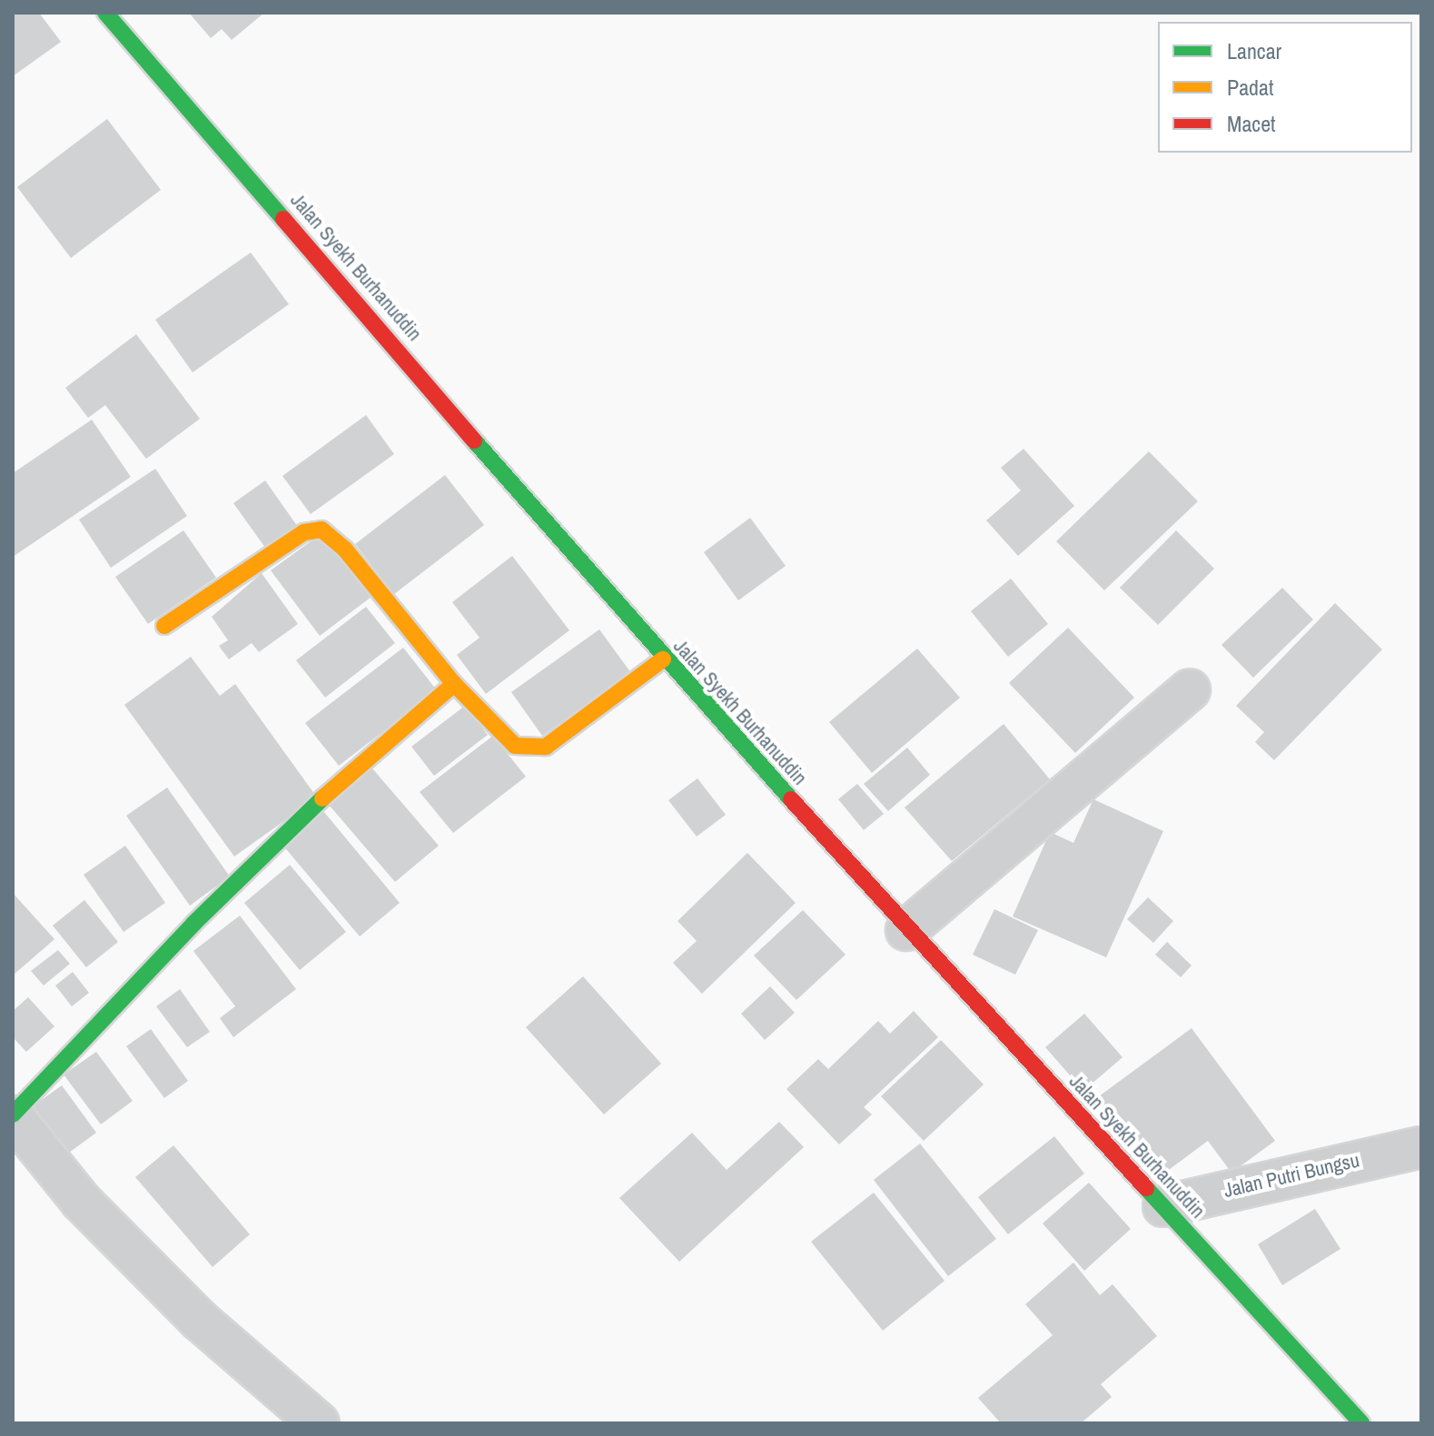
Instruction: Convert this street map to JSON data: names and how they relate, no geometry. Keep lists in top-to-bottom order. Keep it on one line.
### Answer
{"streets":{"main road":["Jalan Syekh Burhanuddin"],"street":["Jalan Putri Bungsu"]},"crossings":[["Jalan Syekh Burhanuddin","Jalan Putri Bungsu"]],"legend":["Lancar","Padat","Macet"]}
